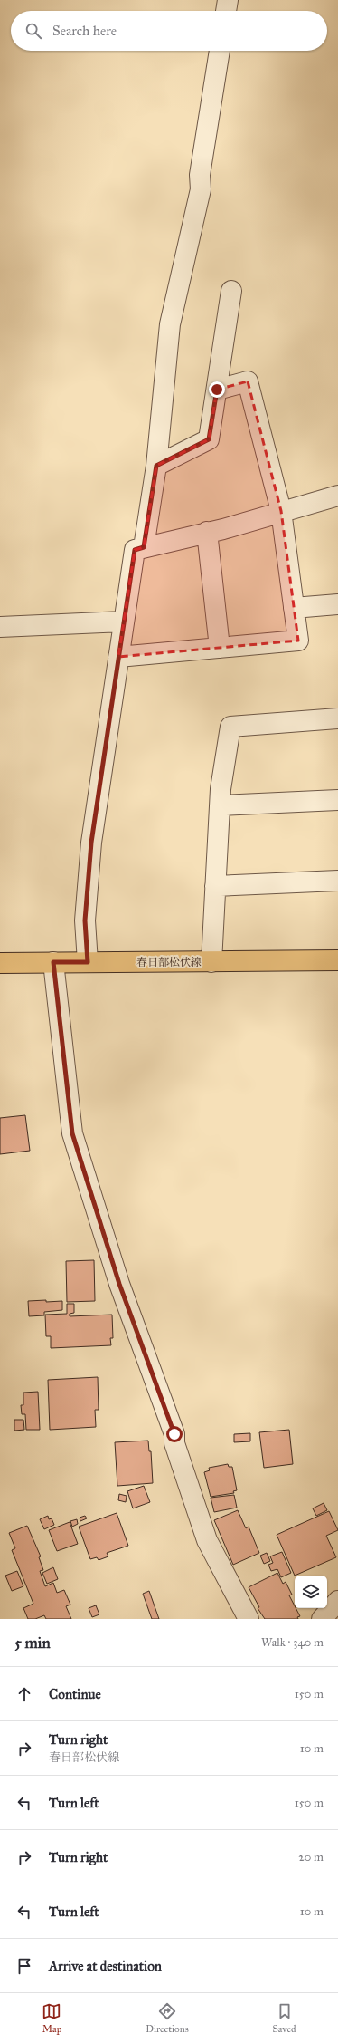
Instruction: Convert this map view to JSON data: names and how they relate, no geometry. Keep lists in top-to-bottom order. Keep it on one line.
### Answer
{"streets":{"main road":["春日部松伏線"]},"page":{"search":"Search here","heading":["5 min","Walk · 340 m"],"list":[["Continue","150 m"],["Turn right","春日部松伏線","10 m"],["Turn left","150 m"],["Turn right","20 m"],["Turn left","10 m"],"Arrive at destination"],"nav":["Map","Directions","Saved"]}}
